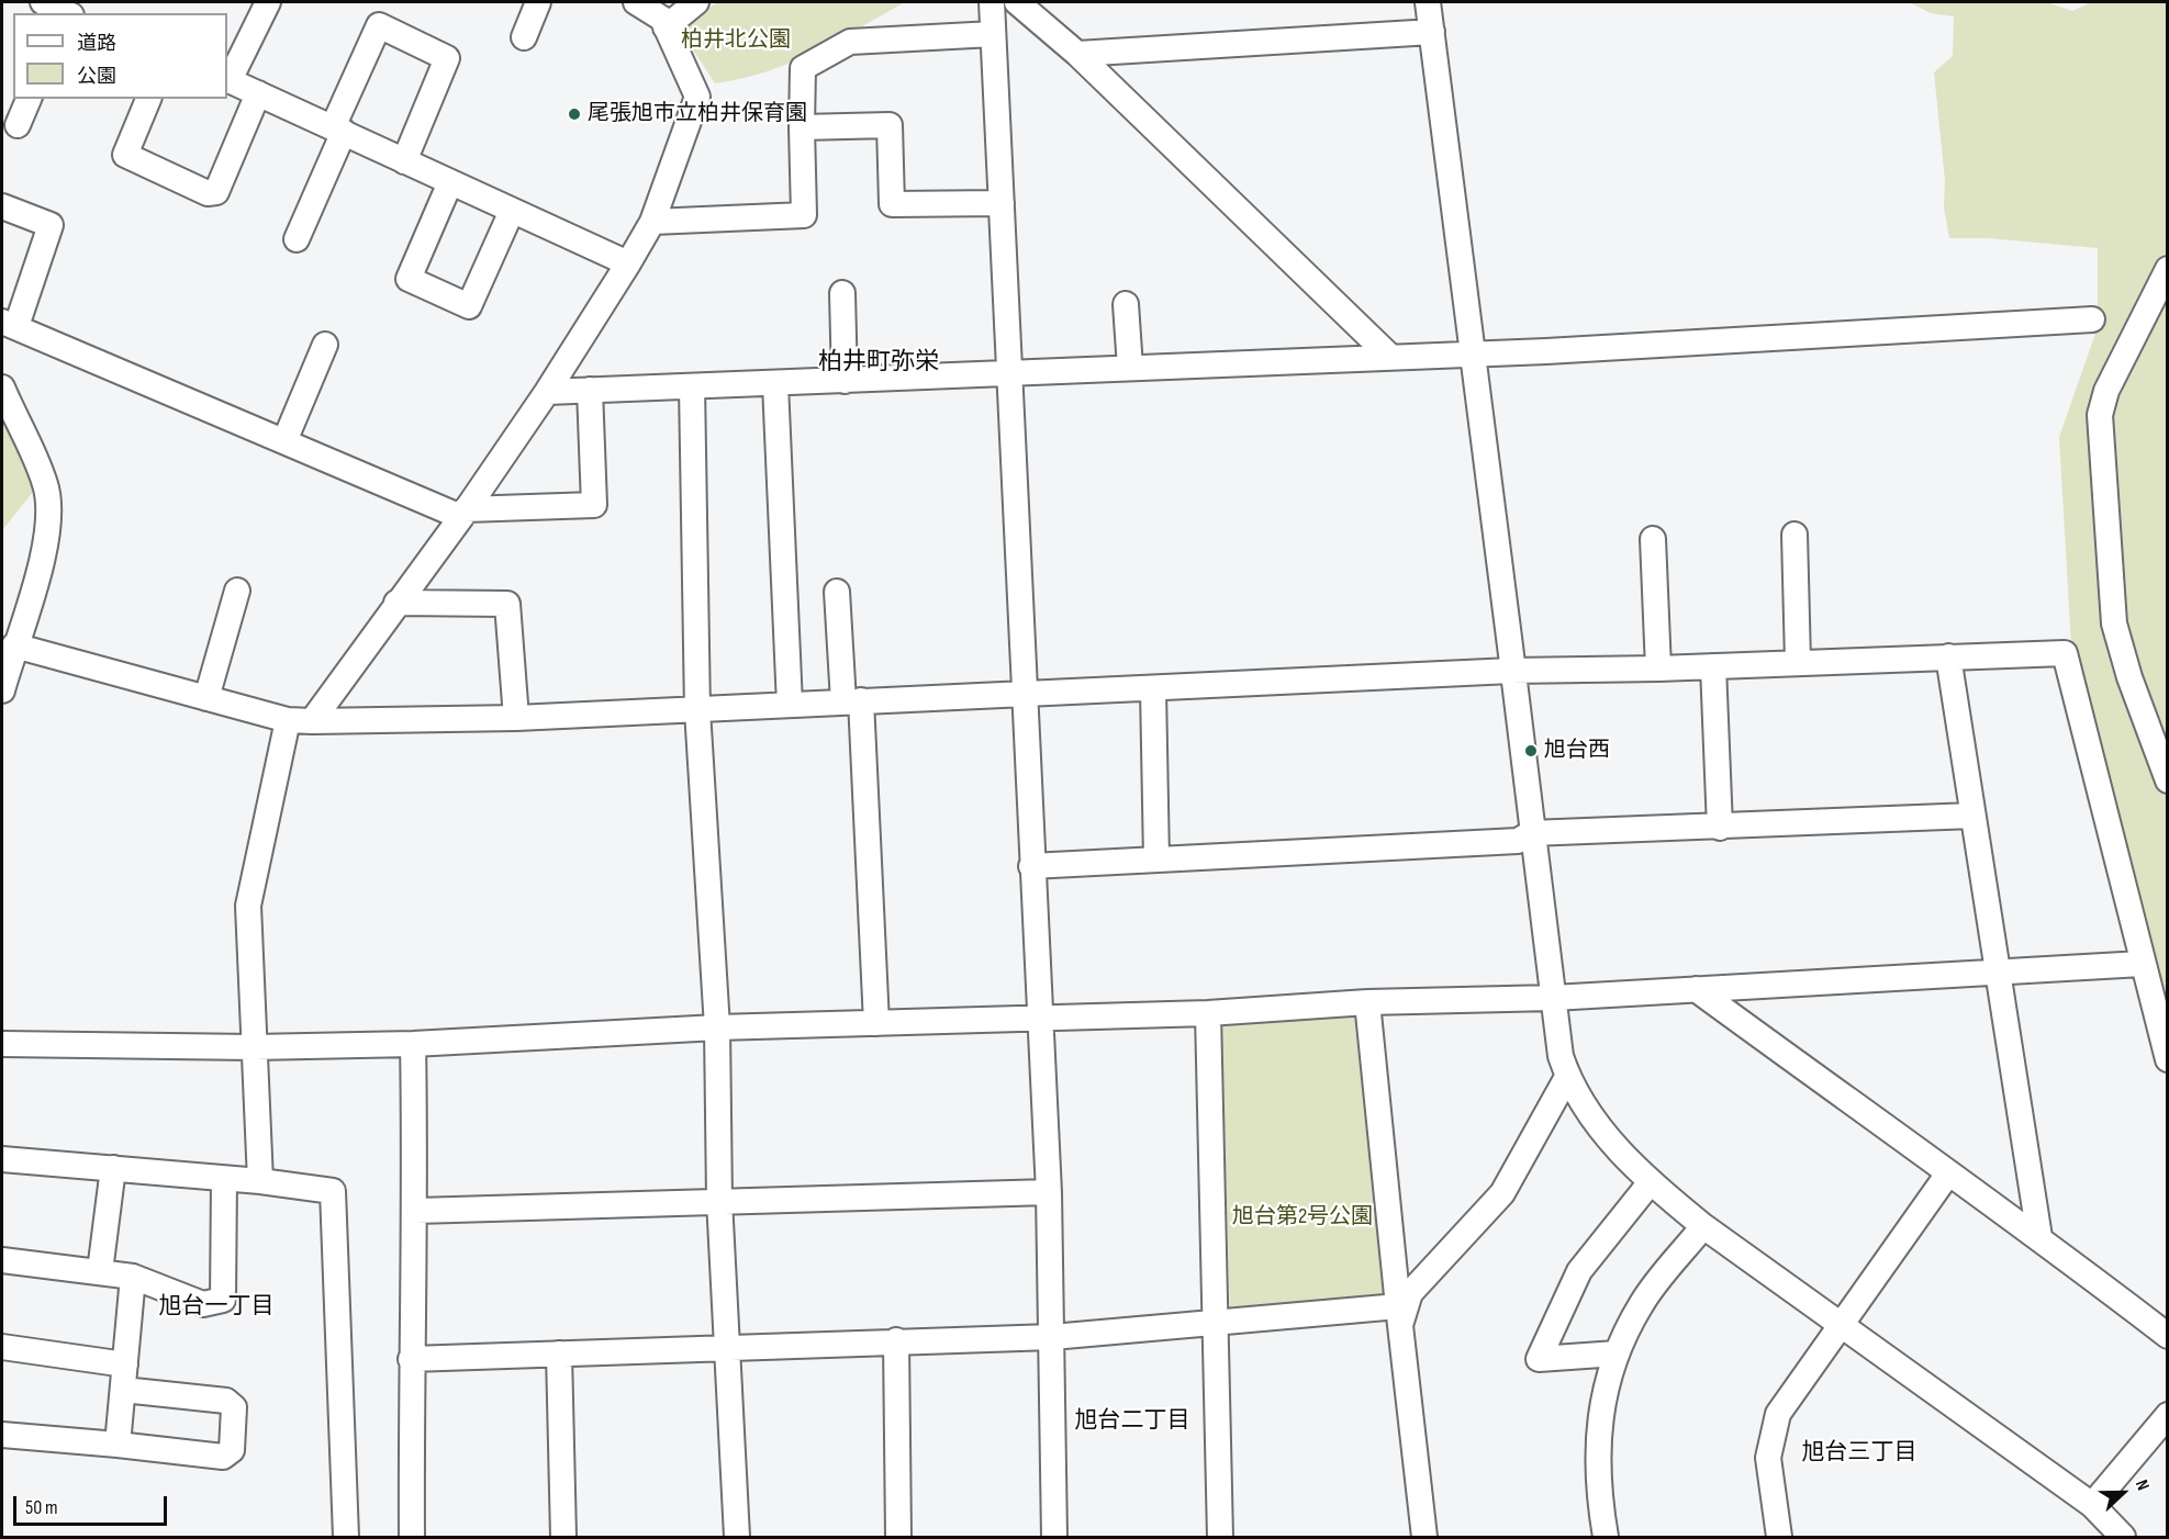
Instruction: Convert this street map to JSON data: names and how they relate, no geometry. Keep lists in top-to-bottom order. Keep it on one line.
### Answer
{"districts":["柏井町弥栄","旭台一丁目","旭台二丁目","旭台三丁目"],"parks":["柏井北公園","旭台第2号公園"],"places":["尾張旭市立柏井保育園","旭台西"],"legend":["道路","公園"],"scale_bar":"50 m","north":"right"}
